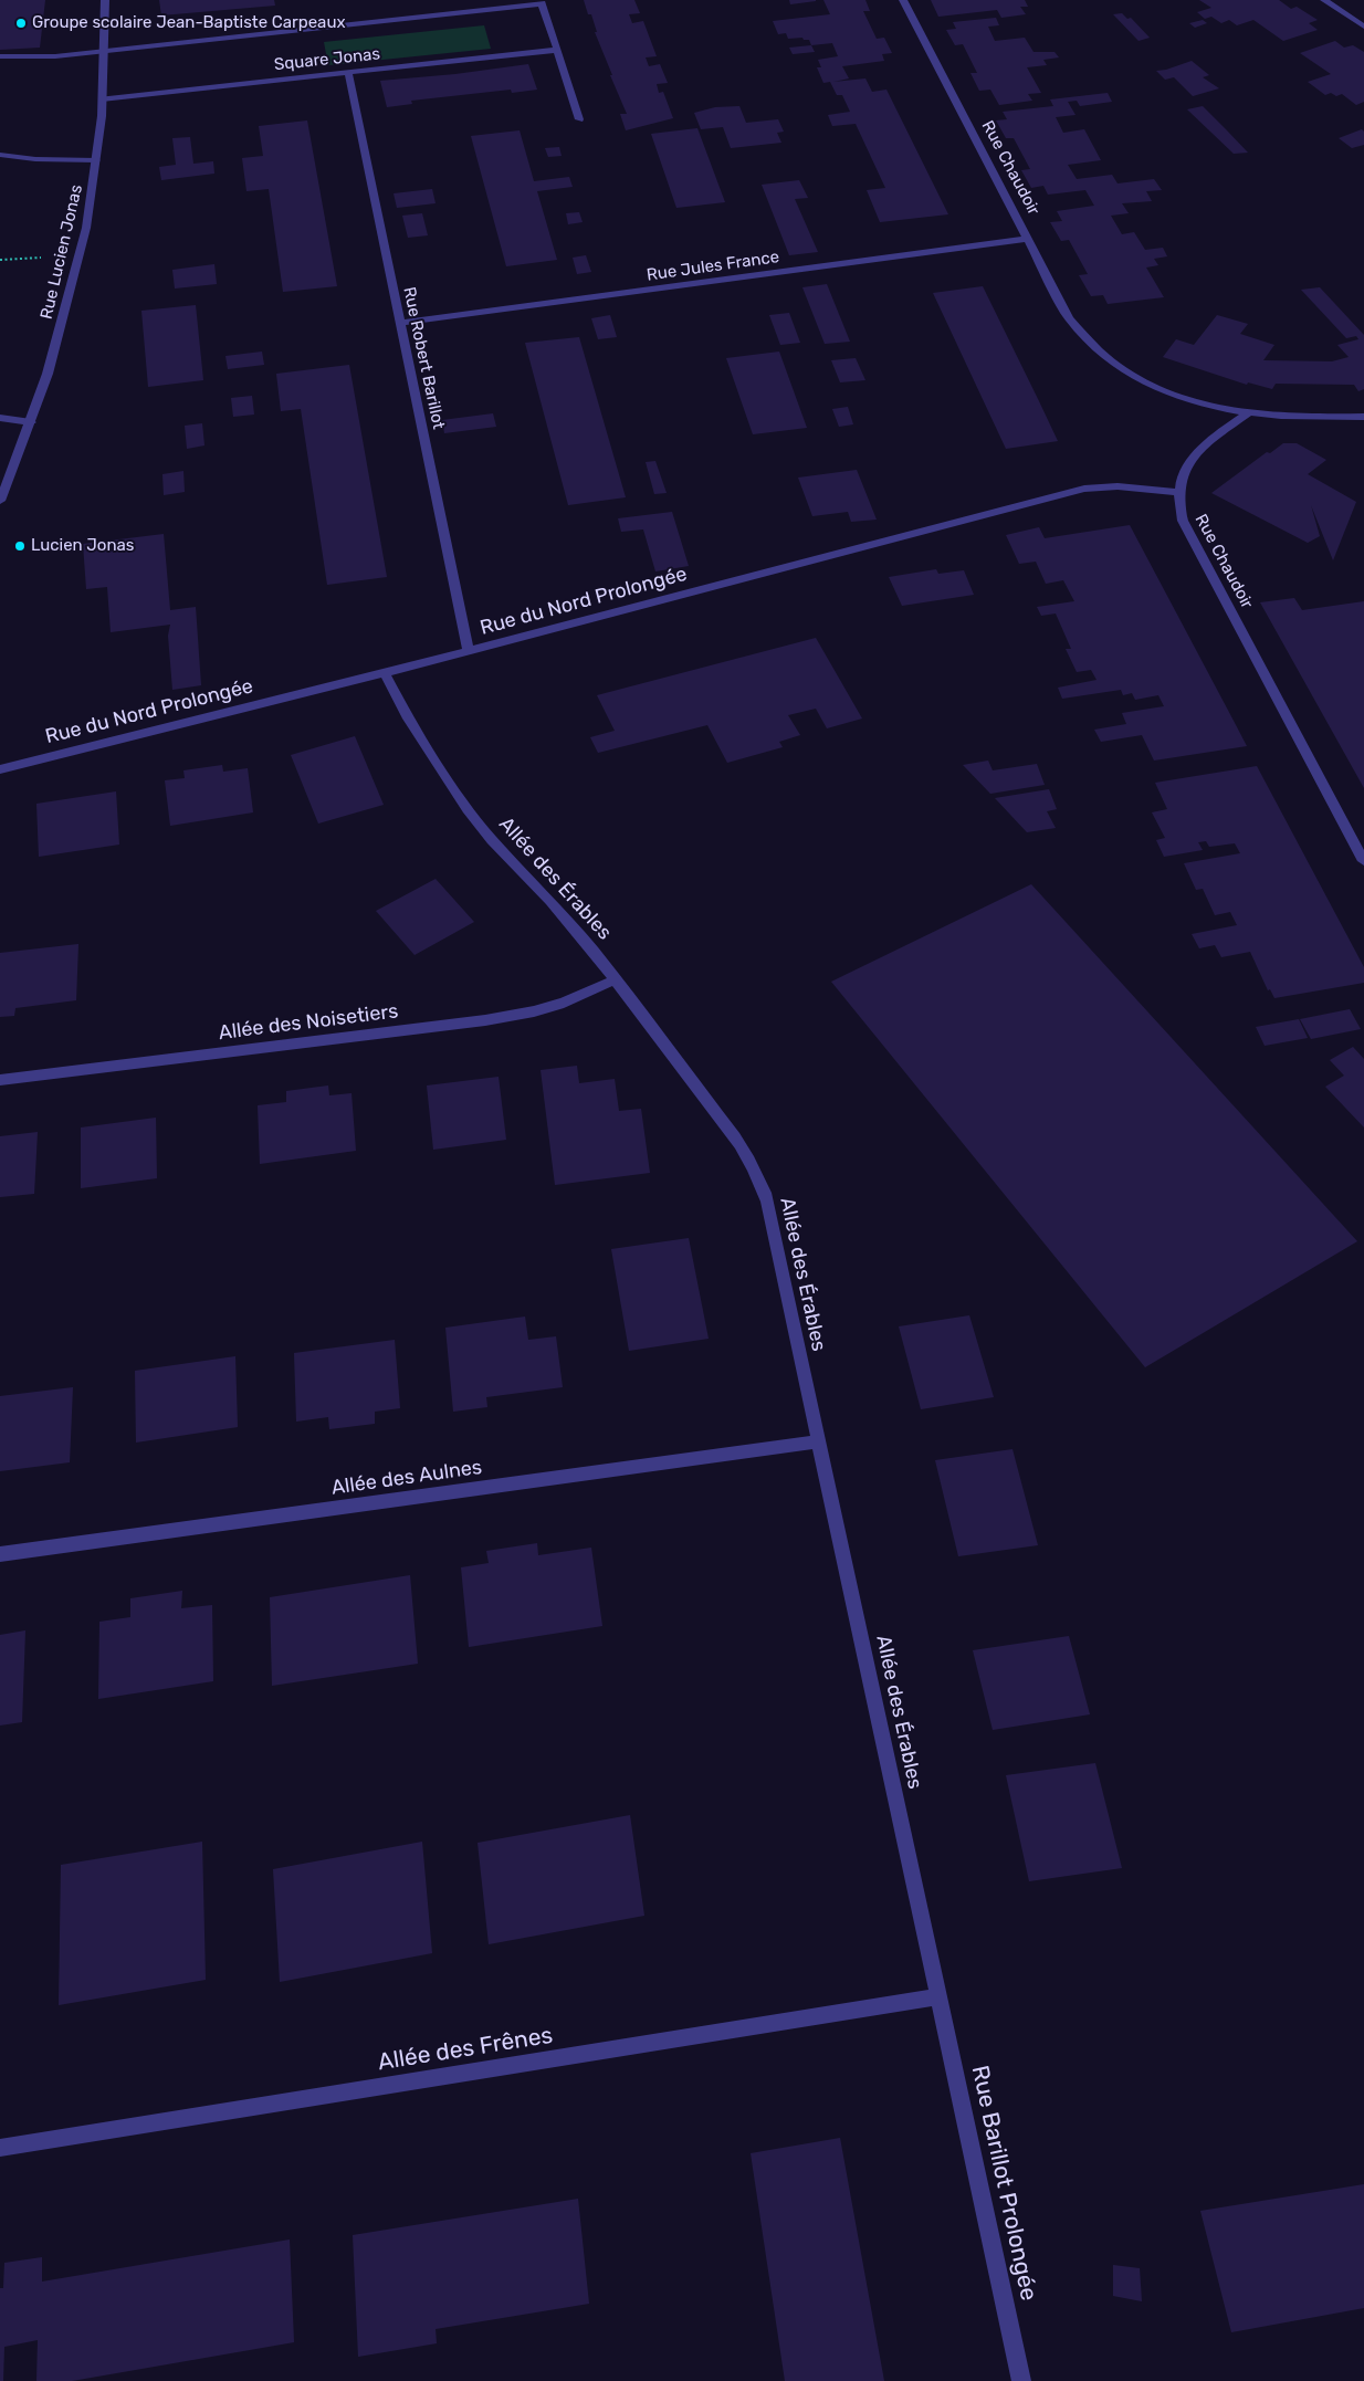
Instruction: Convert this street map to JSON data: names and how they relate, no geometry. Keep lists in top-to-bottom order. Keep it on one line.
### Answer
{"streets":{"street":["Square Jonas","Rue Chaudoir","Rue Lucien Jonas","Rue Jules France","Rue Robert Barillot","Rue du Nord Prolongée","Allée des Érables","Allée des Noisetiers","Allée des Aulnes","Allée des Frênes","Rue Barillot Prolongée"]},"crossings":[["Square Jonas","Rue Lucien Jonas"],["Square Jonas","Rue Robert Barillot"],["Rue Chaudoir","Rue Jules France"],["Rue Chaudoir","Rue du Nord Prolongée"],["Rue Jules France","Rue Robert Barillot"],["Rue Robert Barillot","Rue du Nord Prolongée"],["Rue du Nord Prolongée","Allée des Érables"],["Allée des Érables","Allée des Noisetiers"],["Allée des Érables","Allée des Aulnes"],["Allée des Érables","Allée des Frênes"],["Allée des Érables","Rue Barillot Prolongée"],["Allée des Frênes","Rue Barillot Prolongée"]],"places":["Groupe scolaire Jean-Baptiste Carpeaux","Lucien Jonas"]}
